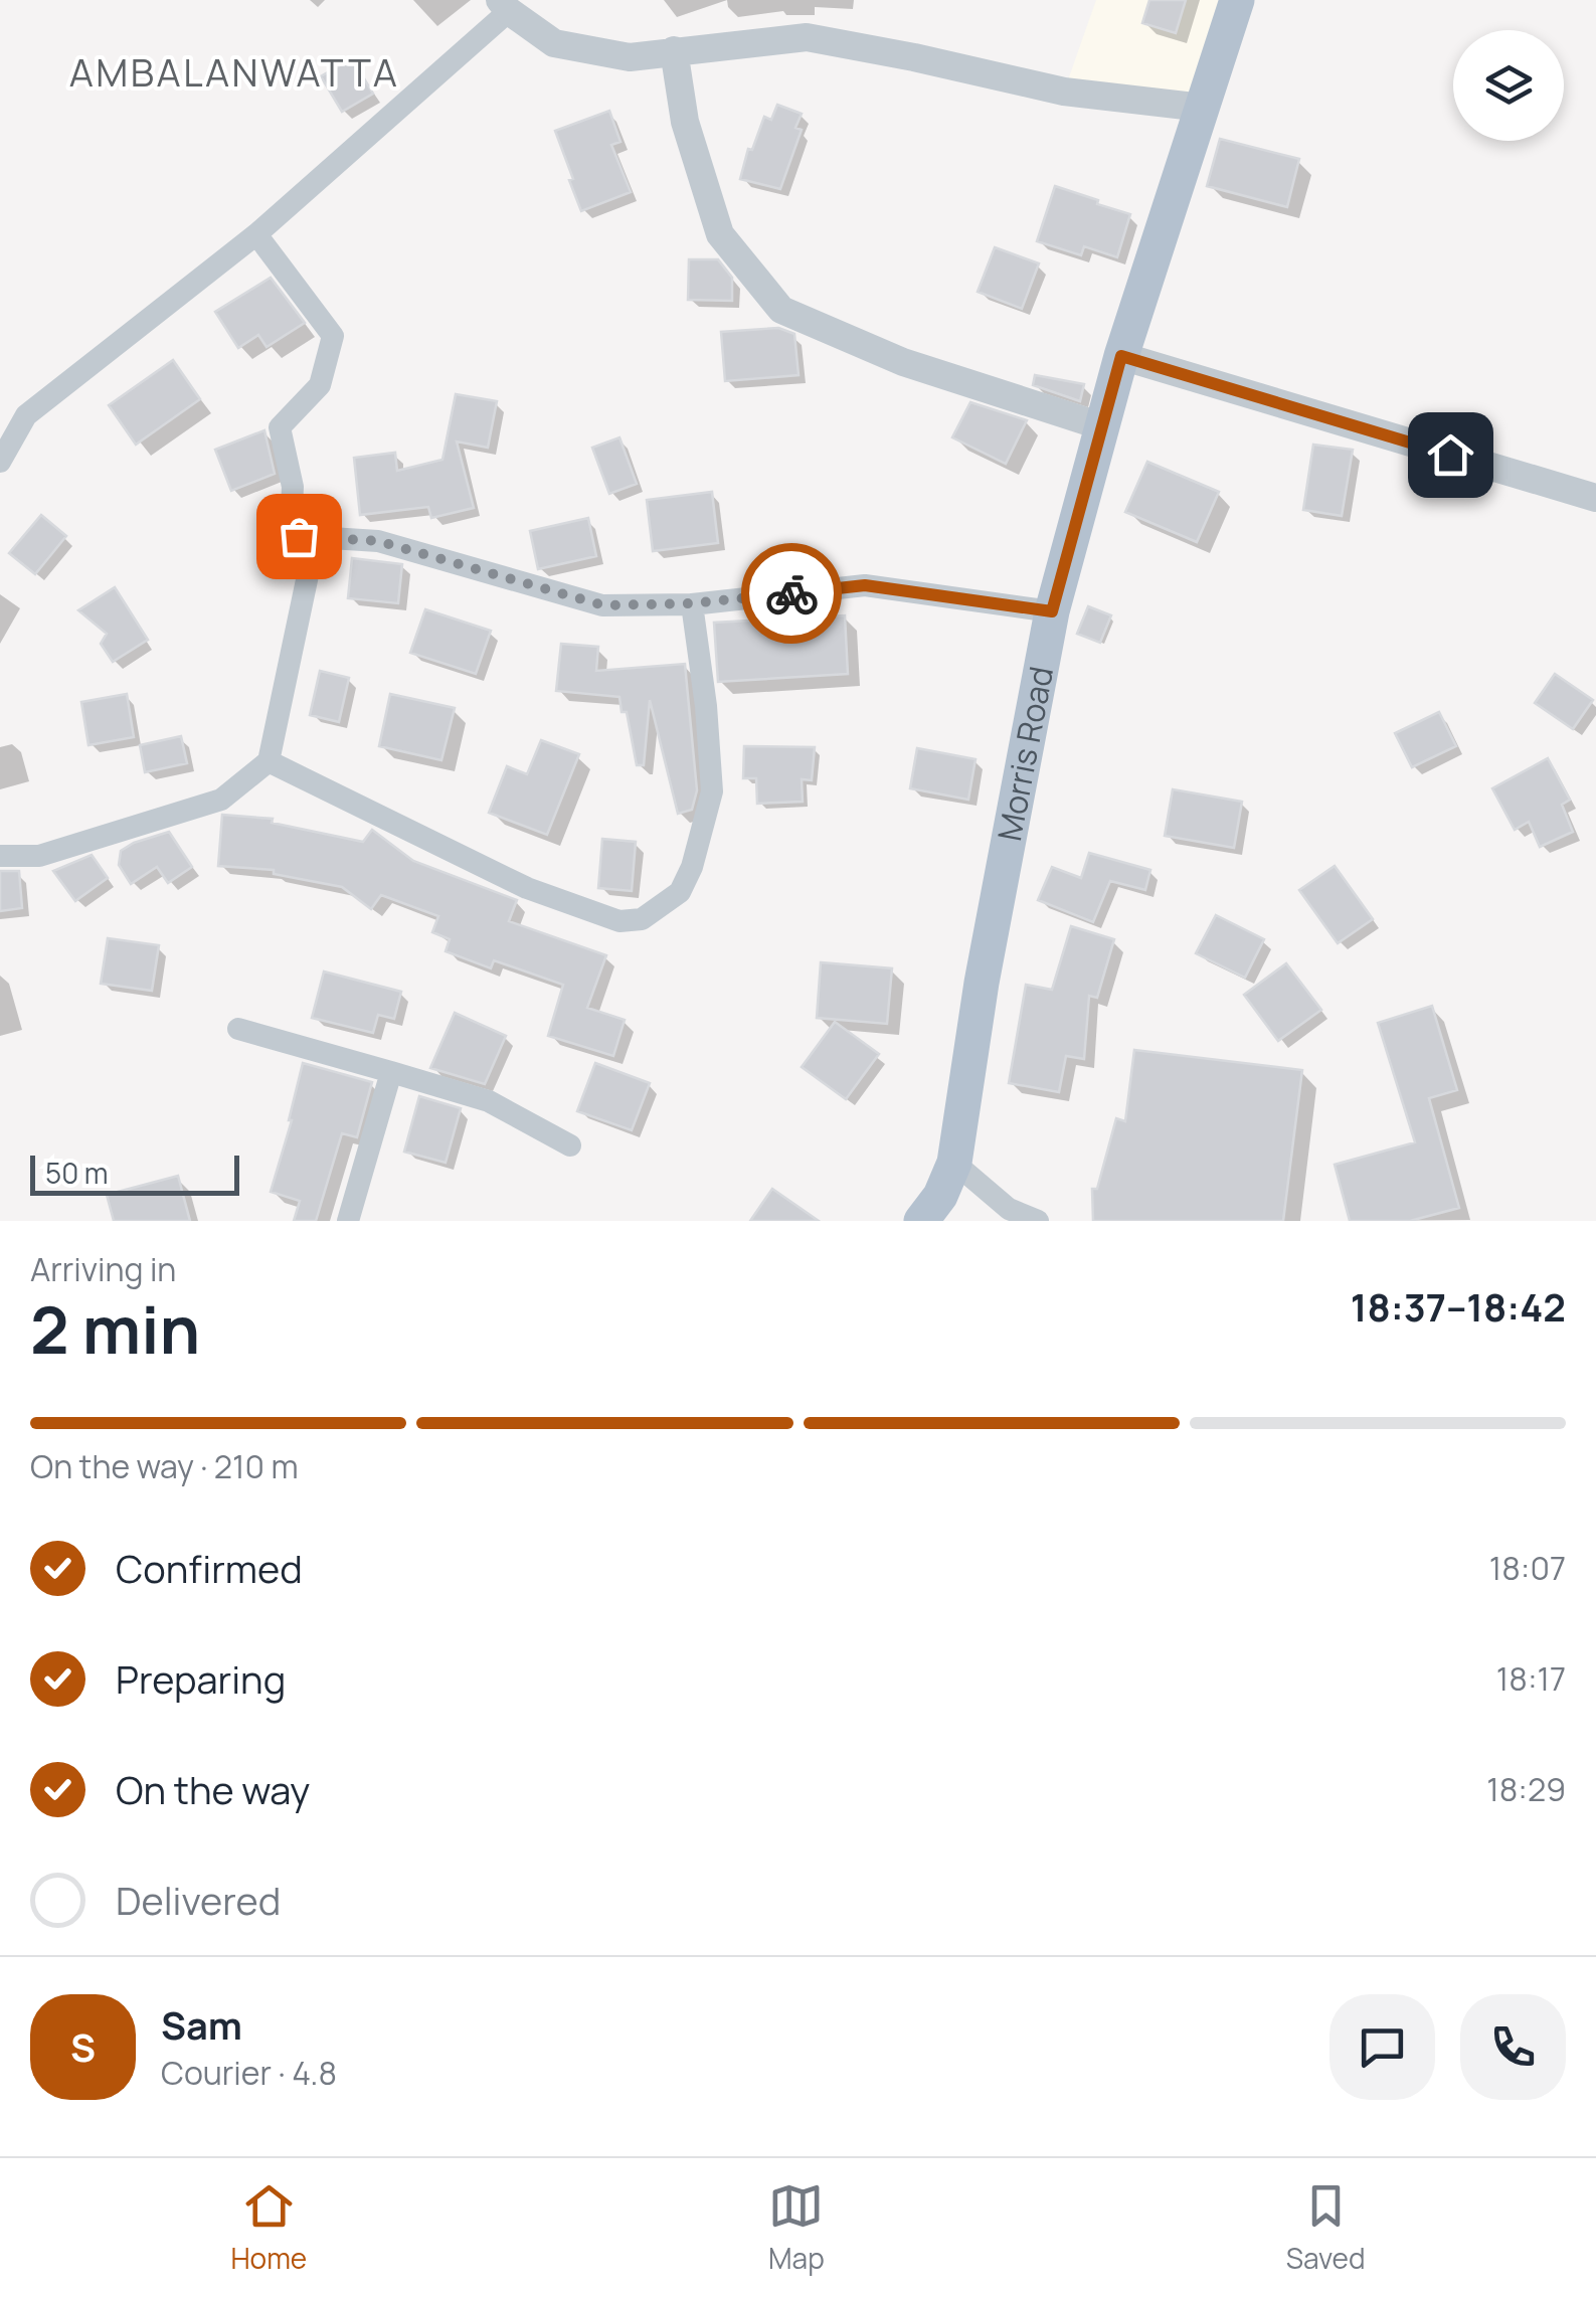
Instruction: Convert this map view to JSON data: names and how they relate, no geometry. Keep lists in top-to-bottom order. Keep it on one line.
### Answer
{"streets":{"main road":["Morris Road"]},"districts":["AMBALANWATTA"],"scale_bar":"50 m","page":{"scale":"50 m","heading":["2 min","Arriving in","18:37–18:42"],"panel":["Sam","Courier · 4.8"],"bar":"On the way · 210 m","list":[["Confirmed","18:07"],["Preparing","18:17"],["On the way","18:29"],"Delivered"],"round":"S","tabs":["Home","Map","Saved"]}}
